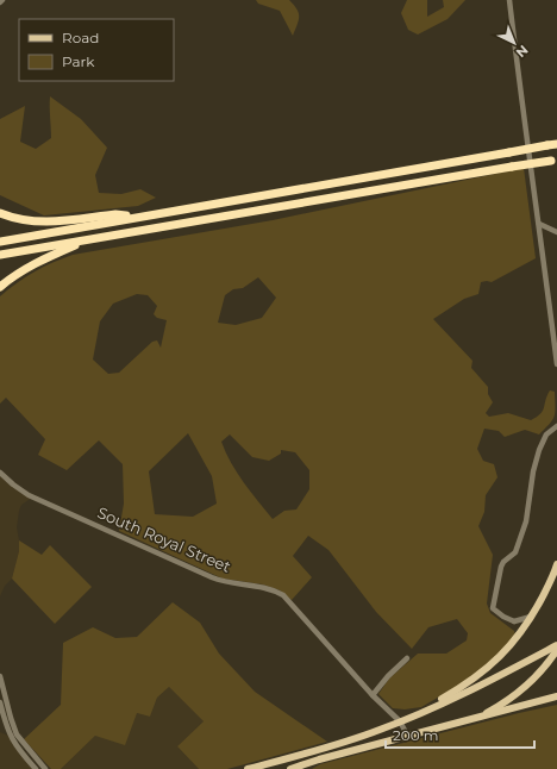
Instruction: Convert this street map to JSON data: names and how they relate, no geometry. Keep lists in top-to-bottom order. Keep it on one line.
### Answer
{"streets":{"street":["South Royal Street"]},"legend":["Road","Park"],"scale_bar":"200 m","north":"bottom right"}
